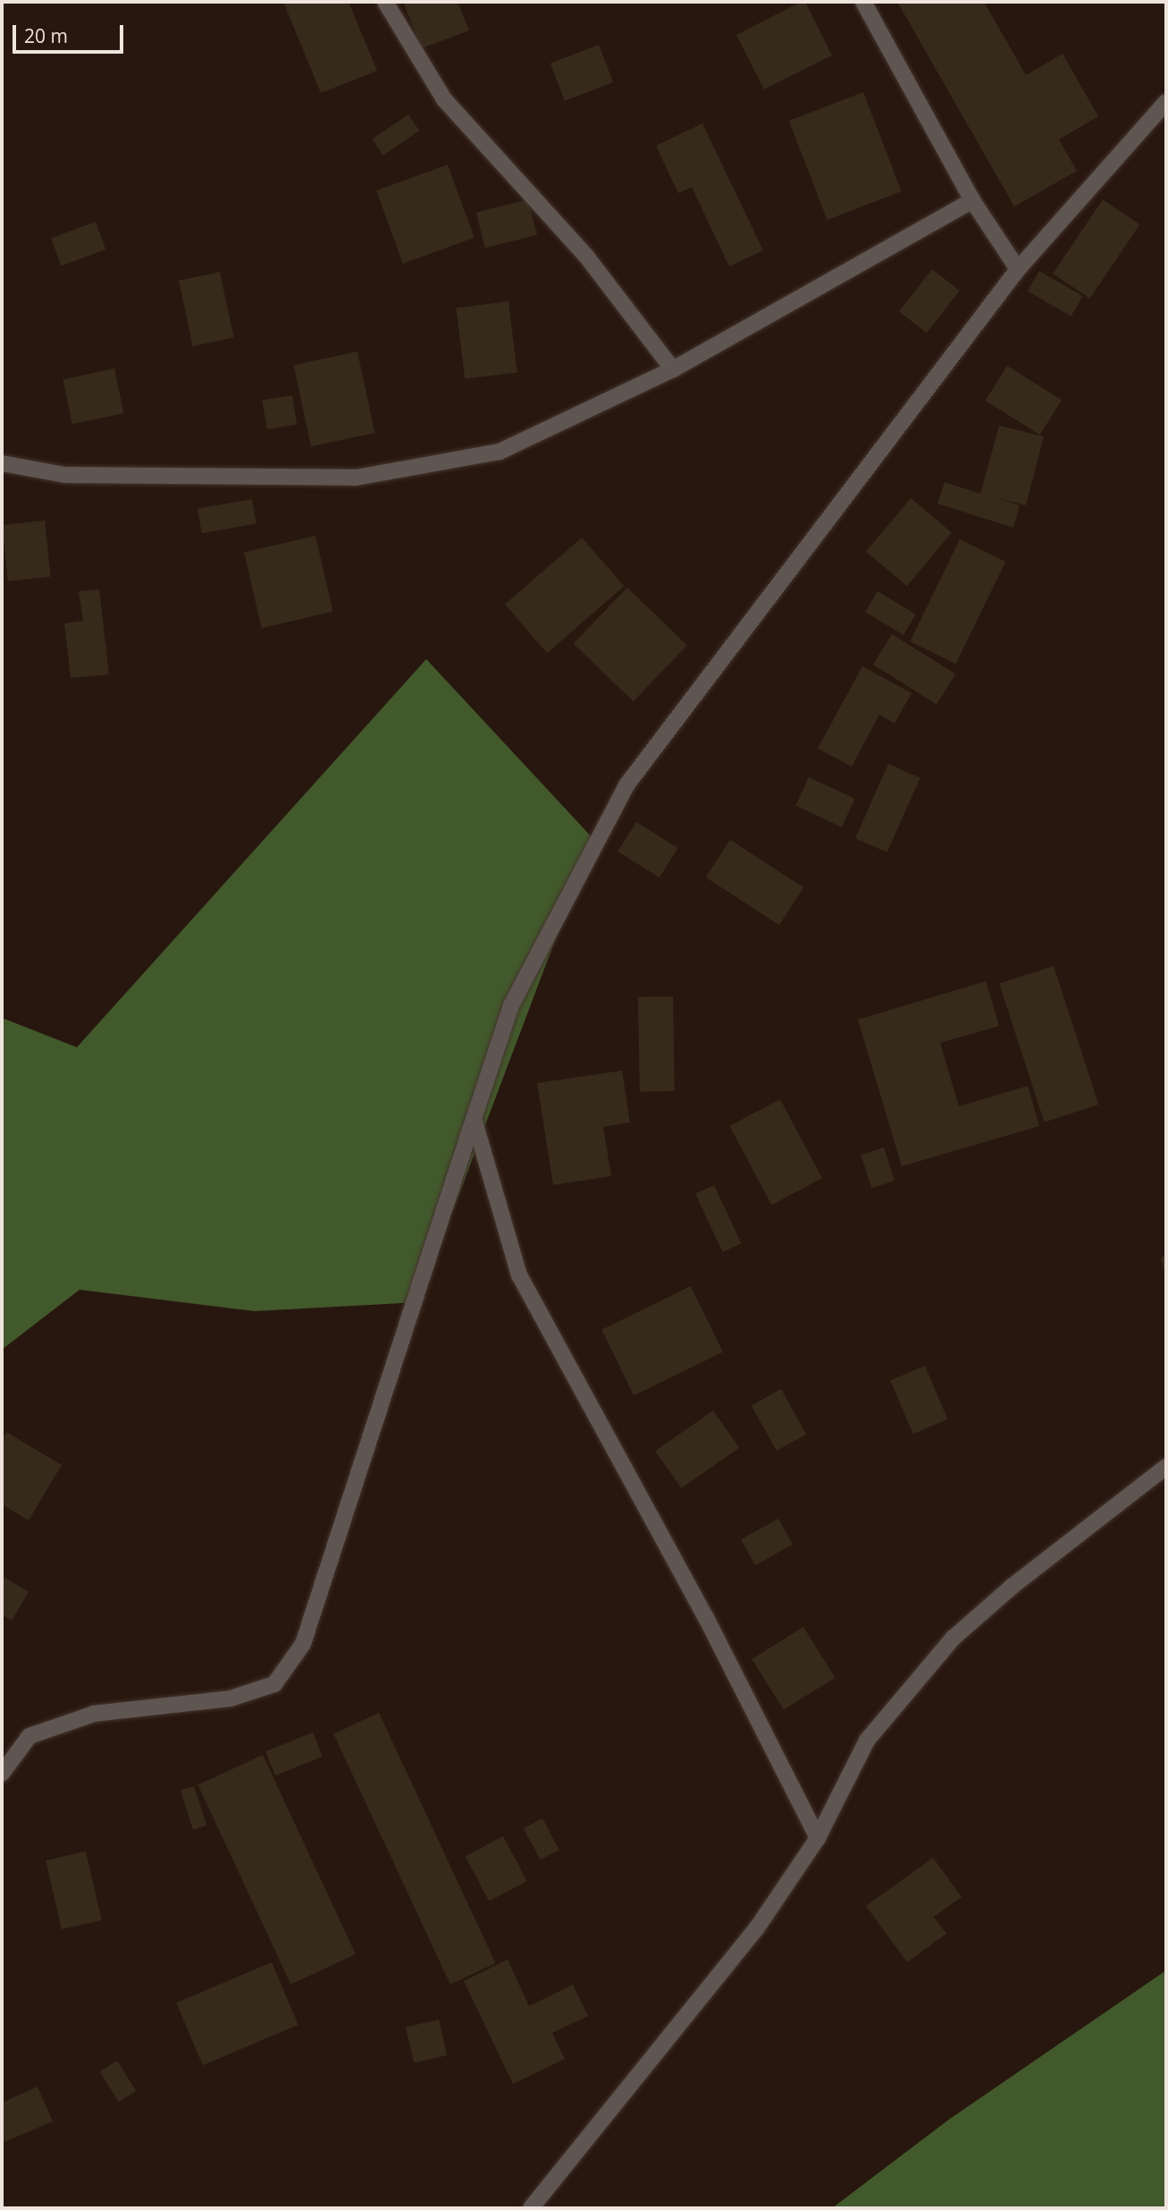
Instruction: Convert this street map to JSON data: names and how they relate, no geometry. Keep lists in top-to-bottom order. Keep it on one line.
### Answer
{"scale_bar":"20 m"}
